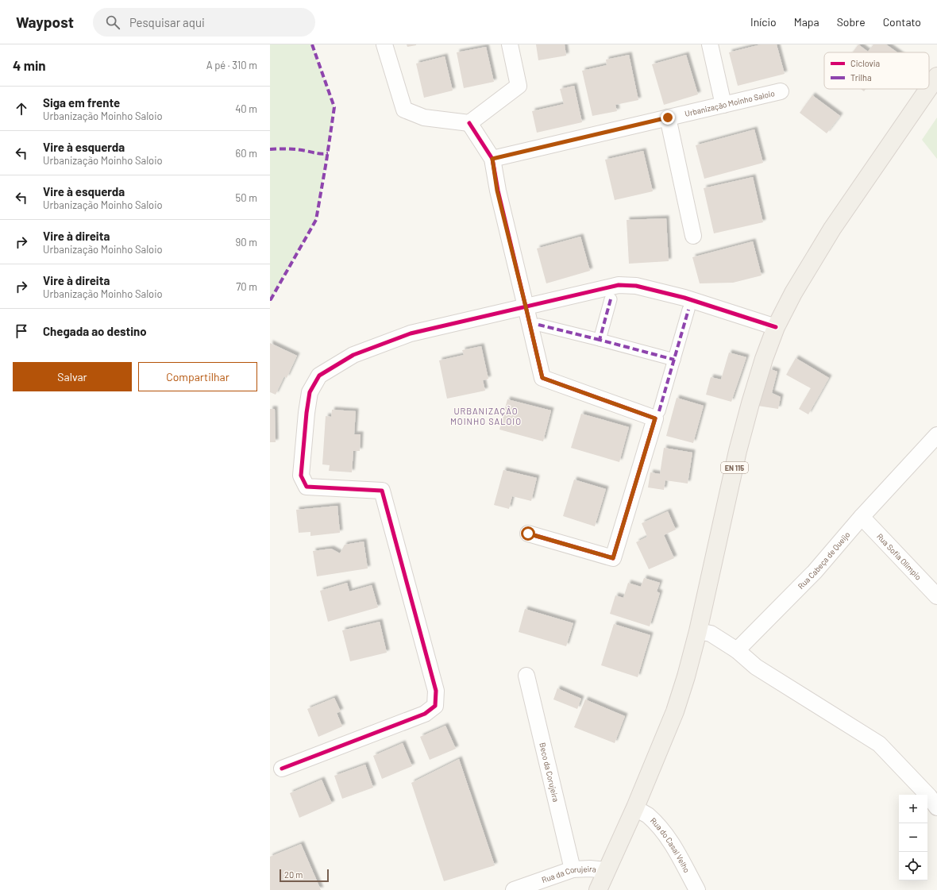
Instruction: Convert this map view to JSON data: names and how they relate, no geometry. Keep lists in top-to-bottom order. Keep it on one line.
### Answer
{"streets":{"main road":["EN 115"],"street":["Urbanização Moinho Saloio","Rua Sofia Olimpio","Rua Cabeça de Queijo","Beco da Corujeira","Rua do Casal Velho","Rua da Corujeira"]},"crossings":[["EN 115","Rua do Casal Velho"],["EN 115","Rua da Corujeira"],["Rua Sofia Olimpio","Rua Cabeça de Queijo"],["Beco da Corujeira","Rua da Corujeira"]],"districts":["URBANIZAÇÃO MOINHO SALOIO"],"legend":["Ciclovia","Trilha"],"scale_bar":"20 m","page":{"header":"Waypost","search":"Pesquisar aqui","nav":["Início","Mapa","Sobre","Contato"],"heading":["4 min","A pé · 310 m"],"list":[["Siga em frente","Urbanização Moinho Saloio","40 m"],["Vire à esquerda","Urbanização Moinho Saloio","60 m"],["Vire à esquerda","Urbanização Moinho Saloio","50 m"],["Vire à direita","Urbanização Moinho Saloio","90 m"],["Vire à direita","Urbanização Moinho Saloio","70 m"],"Chegada ao destino"],"buttons":["Salvar","Compartilhar"],"map_buttons":["+","−"],"scale":"20 m"}}
